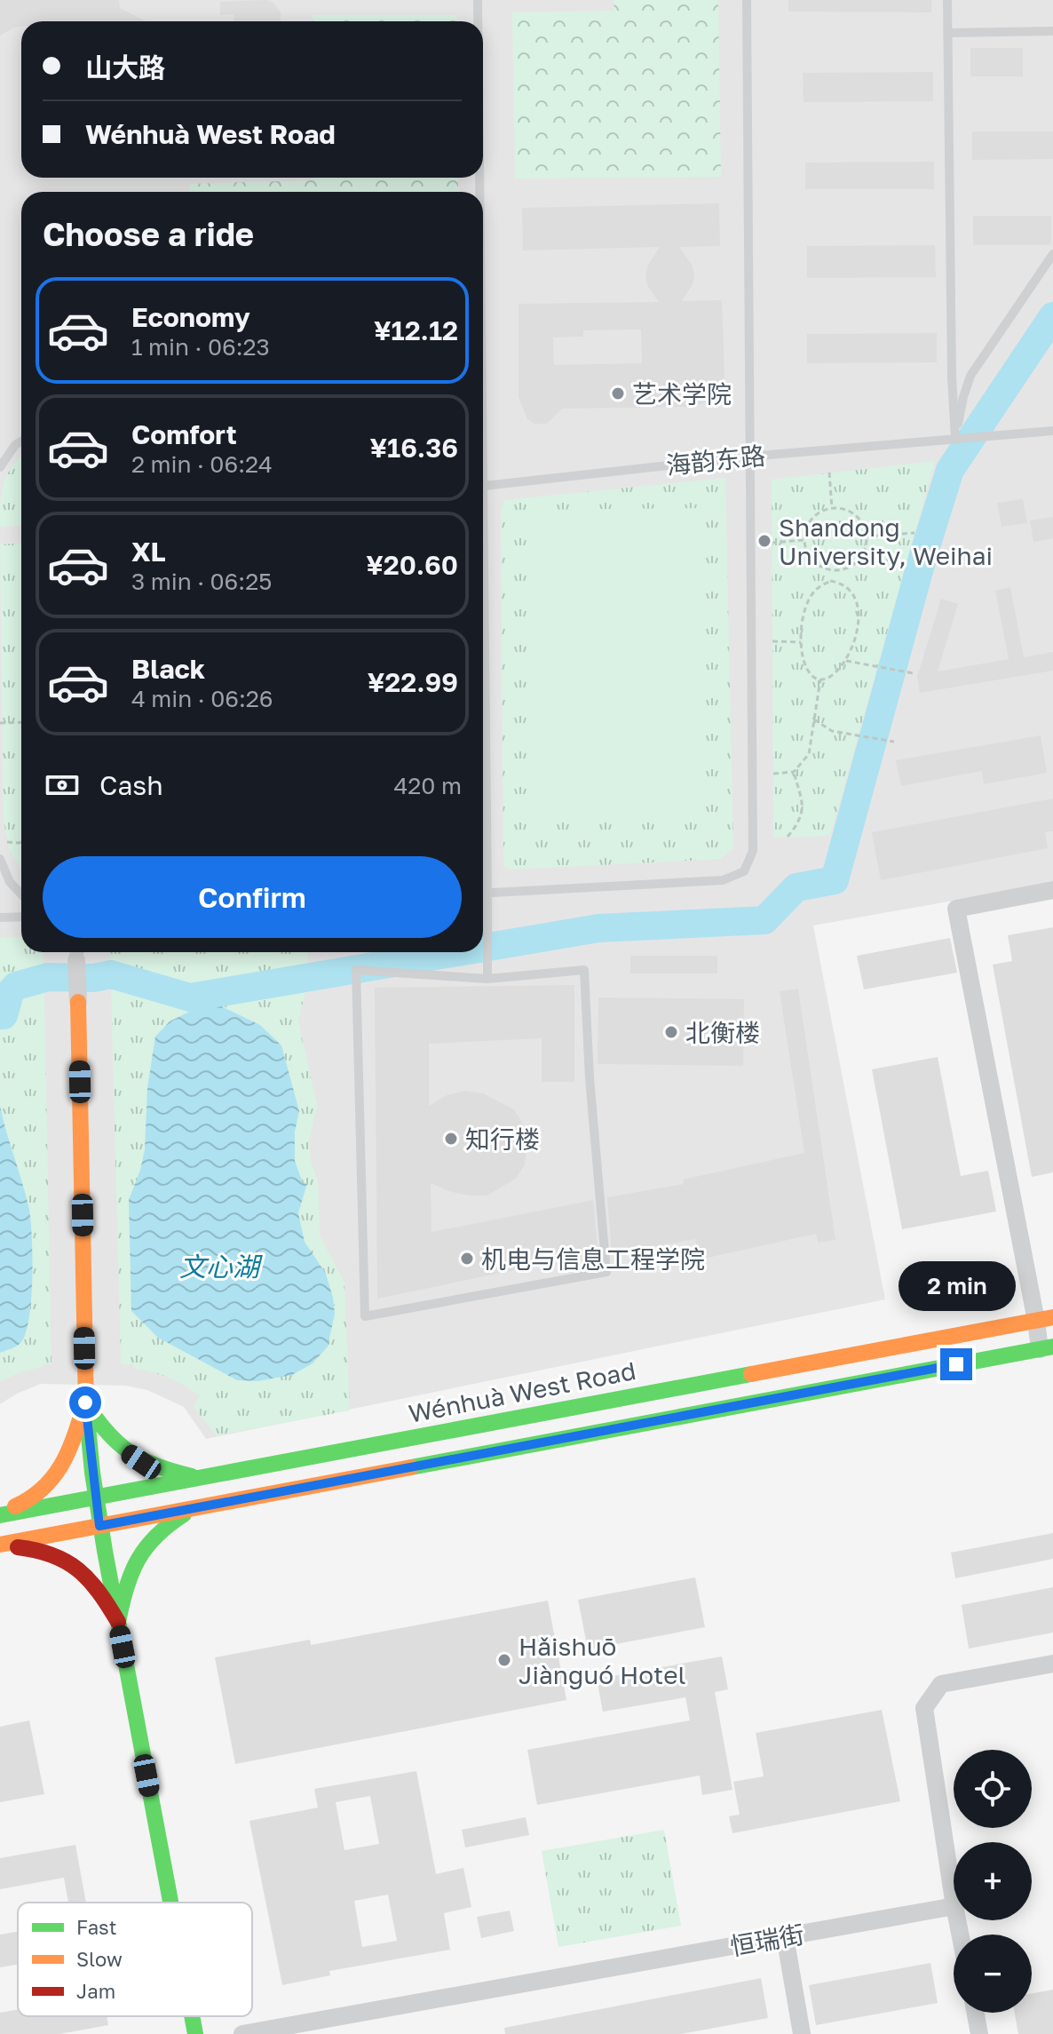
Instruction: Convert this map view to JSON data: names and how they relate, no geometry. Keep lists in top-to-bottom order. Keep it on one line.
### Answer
{"streets":{"main road":["Wénhuà West Road"],"street":["恒瑞街"],"lane":["海韵东路"]},"water":["文心湖"],"places":["艺术学院","Shandong University, Weihai","北衡楼","知行楼","机电与信息工程学院","Hǎishuō Jiànguó Hotel"],"legend":["Fast","Slow","Jam"],"page":{"banner":["山大路","Wénhuà West Road"],"heading":"Choose a ride","list":[{"name":"Economy","note":"1 min · 06:23","value":"¥12.12"},{"name":"Comfort","note":"2 min · 06:24","value":"¥16.36"},{"name":"XL","note":"3 min · 06:25","value":"¥20.60"},{"name":"Black","note":"4 min · 06:26","value":"¥22.99"}],"pay":["Cash","420 m"],"buttons":"Confirm","bubble":"2 min","map_buttons":["+","−"]}}
